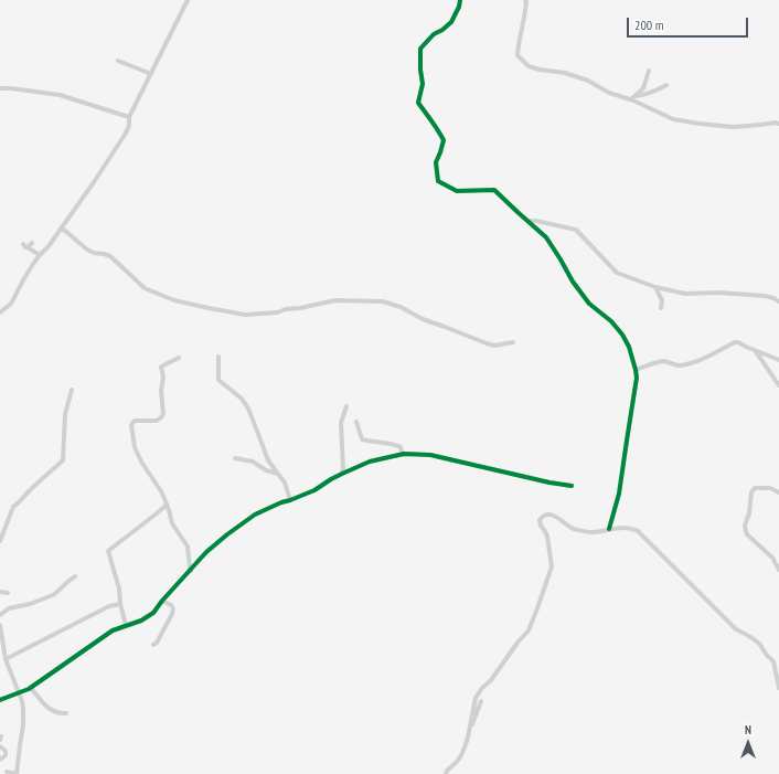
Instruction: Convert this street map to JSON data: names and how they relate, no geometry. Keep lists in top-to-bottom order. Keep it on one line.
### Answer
{"scale_bar":"200 m","north":"top"}
